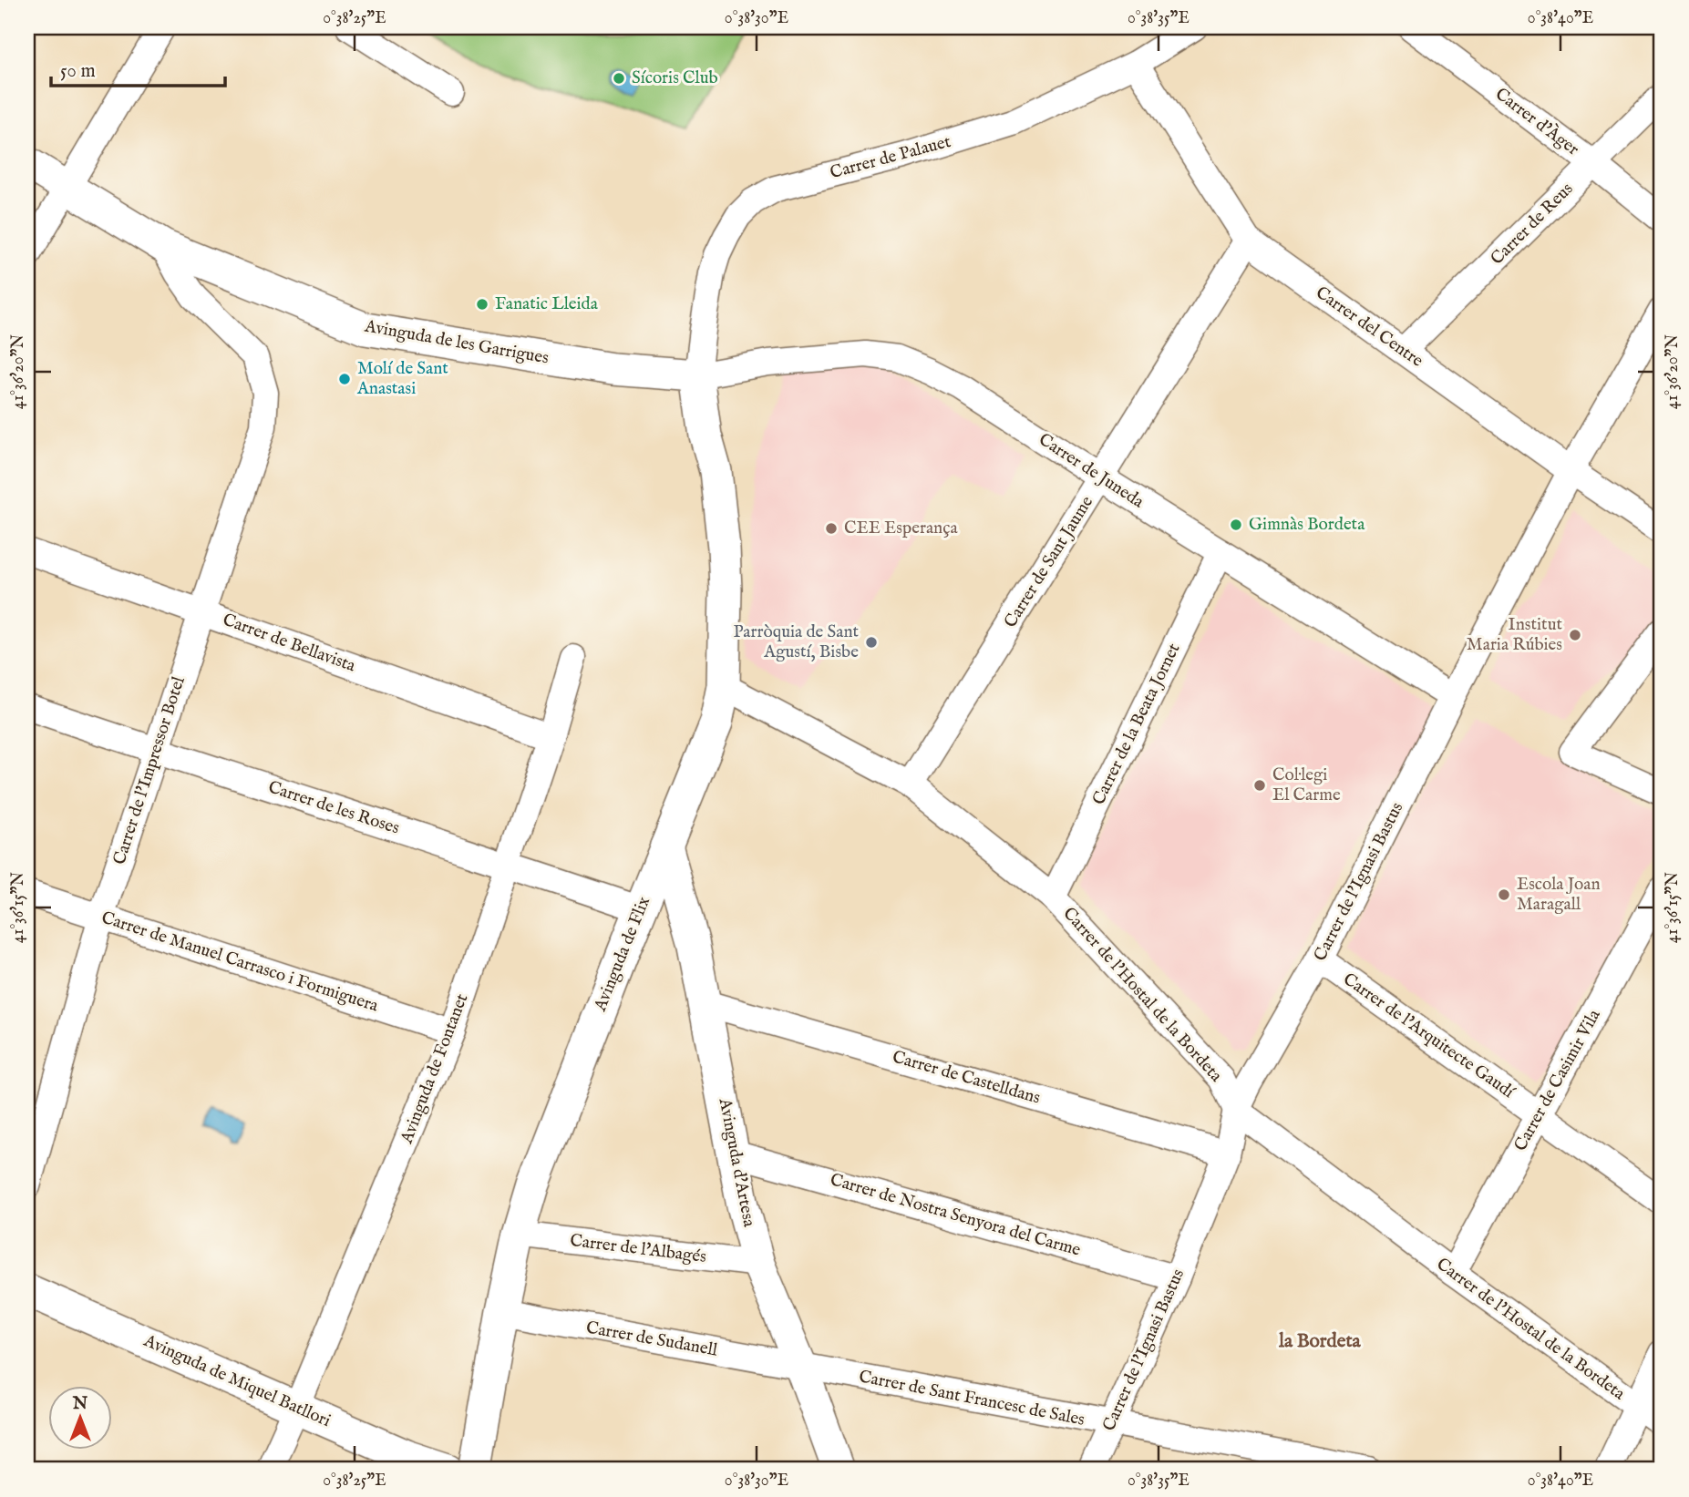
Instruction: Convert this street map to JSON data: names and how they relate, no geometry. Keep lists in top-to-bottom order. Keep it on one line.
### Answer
{"streets":{"main road":["Avinguda de les Garrigues","Avinguda de Flix","Avinguda d'Artesa","Avinguda de Miquel Batllori"],"street":["Carrer d'Àger","Carrer de Palauet","Carrer de Reus","Carrer del Centre","Carrer de Juneda","Carrer de Sant Jaume","Carrer de Bellavista","Carrer de la Beata Jornet","Carrer de l'Impressor Botel","Carrer de les Roses","Carrer de l'Ignasi Bastus","Carrer de Manuel Carrasco i Formiguera","Carrer de l'Hostal de la Bordeta","Carrer de l'Arquitecte Gaudí","Avinguda de Fontanet","Carrer de Castelldans","Carrer de Casimir Vila","Carrer de Nostra Senyora del Carme","Carrer de l'Albagés","Carrer de Sudanell","Carrer de Sant Francesc de Sales"]},"crossings":[["Carrer d'Àger","Carrer de Reus"],["Carrer de Palauet","Carrer del Centre"],["Carrer de Palauet","Carrer de Juneda"],["Carrer de Reus","Carrer del Centre"],["Carrer del Centre","Carrer de Sant Jaume"],["Carrer del Centre","Carrer de l'Ignasi Bastus"],["Avinguda de les Garrigues","Carrer de l'Impressor Botel"],["Avinguda de les Garrigues","Avinguda de Flix"],["Carrer de Juneda","Carrer de Sant Jaume"],["Carrer de Juneda","Carrer de la Beata Jornet"],["Carrer de Juneda","Carrer de l'Ignasi Bastus"],["Carrer de Sant Jaume","Carrer de l'Hostal de la Bordeta"],["Carrer de Bellavista","Carrer de l'Impressor Botel"],["Carrer de Bellavista","Avinguda de Fontanet"],["Carrer de la Beata Jornet","Carrer de l'Hostal de la Bordeta"],["Carrer de l'Impressor Botel","Carrer de les Roses"],["Carrer de l'Impressor Botel","Carrer de Manuel Carrasco i Formiguera"],["Carrer de les Roses","Avinguda de Flix"],["Carrer de les Roses","Avinguda de Fontanet"],["Carrer de l'Ignasi Bastus","Carrer de l'Hostal de la Bordeta"],["Carrer de l'Ignasi Bastus","Carrer de l'Arquitecte Gaudí"],["Carrer de l'Ignasi Bastus","Carrer de Castelldans"],["Carrer de l'Ignasi Bastus","Carrer de Nostra Senyora del Carme"],["Carrer de l'Ignasi Bastus","Carrer de Sant Francesc de Sales"],["Avinguda de Flix","Carrer de l'Hostal de la Bordeta"],["Avinguda de Flix","Avinguda d'Artesa"],["Avinguda de Flix","Carrer de l'Albagés"],["Avinguda de Flix","Carrer de Sudanell"],["Carrer de Manuel Carrasco i Formiguera","Avinguda de Fontanet"],["Carrer de l'Hostal de la Bordeta","Carrer de Casimir Vila"],["Carrer de l'Arquitecte Gaudí","Carrer de Casimir Vila"],["Avinguda de Fontanet","Avinguda de Miquel Batllori"],["Carrer de Castelldans","Avinguda d'Artesa"],["Avinguda d'Artesa","Carrer de Nostra Senyora del Carme"],["Avinguda d'Artesa","Carrer de l'Albagés"],["Avinguda d'Artesa","Carrer de Sudanell"],["Avinguda d'Artesa","Carrer de Sant Francesc de Sales"],["Carrer de Sudanell","Carrer de Sant Francesc de Sales"]],"districts":["la Bordeta"],"places":["Sícoris Club","Fanatic Lleida","Molí de Sant Anastasi","Gimnàs Bordeta","CEE Esperança","Institut Maria Rúbies","Parròquia de Sant Agustí, Bisbe","Col·legi El Carme","Escola Joan Maragall"],"scale_bar":"50 m","north":"top","coordinates":["0°38'25\"E","0°38'30\"E","0°38'35\"E","0°38'40\"E","41°36'20\"N","41°36'15\"N"]}
